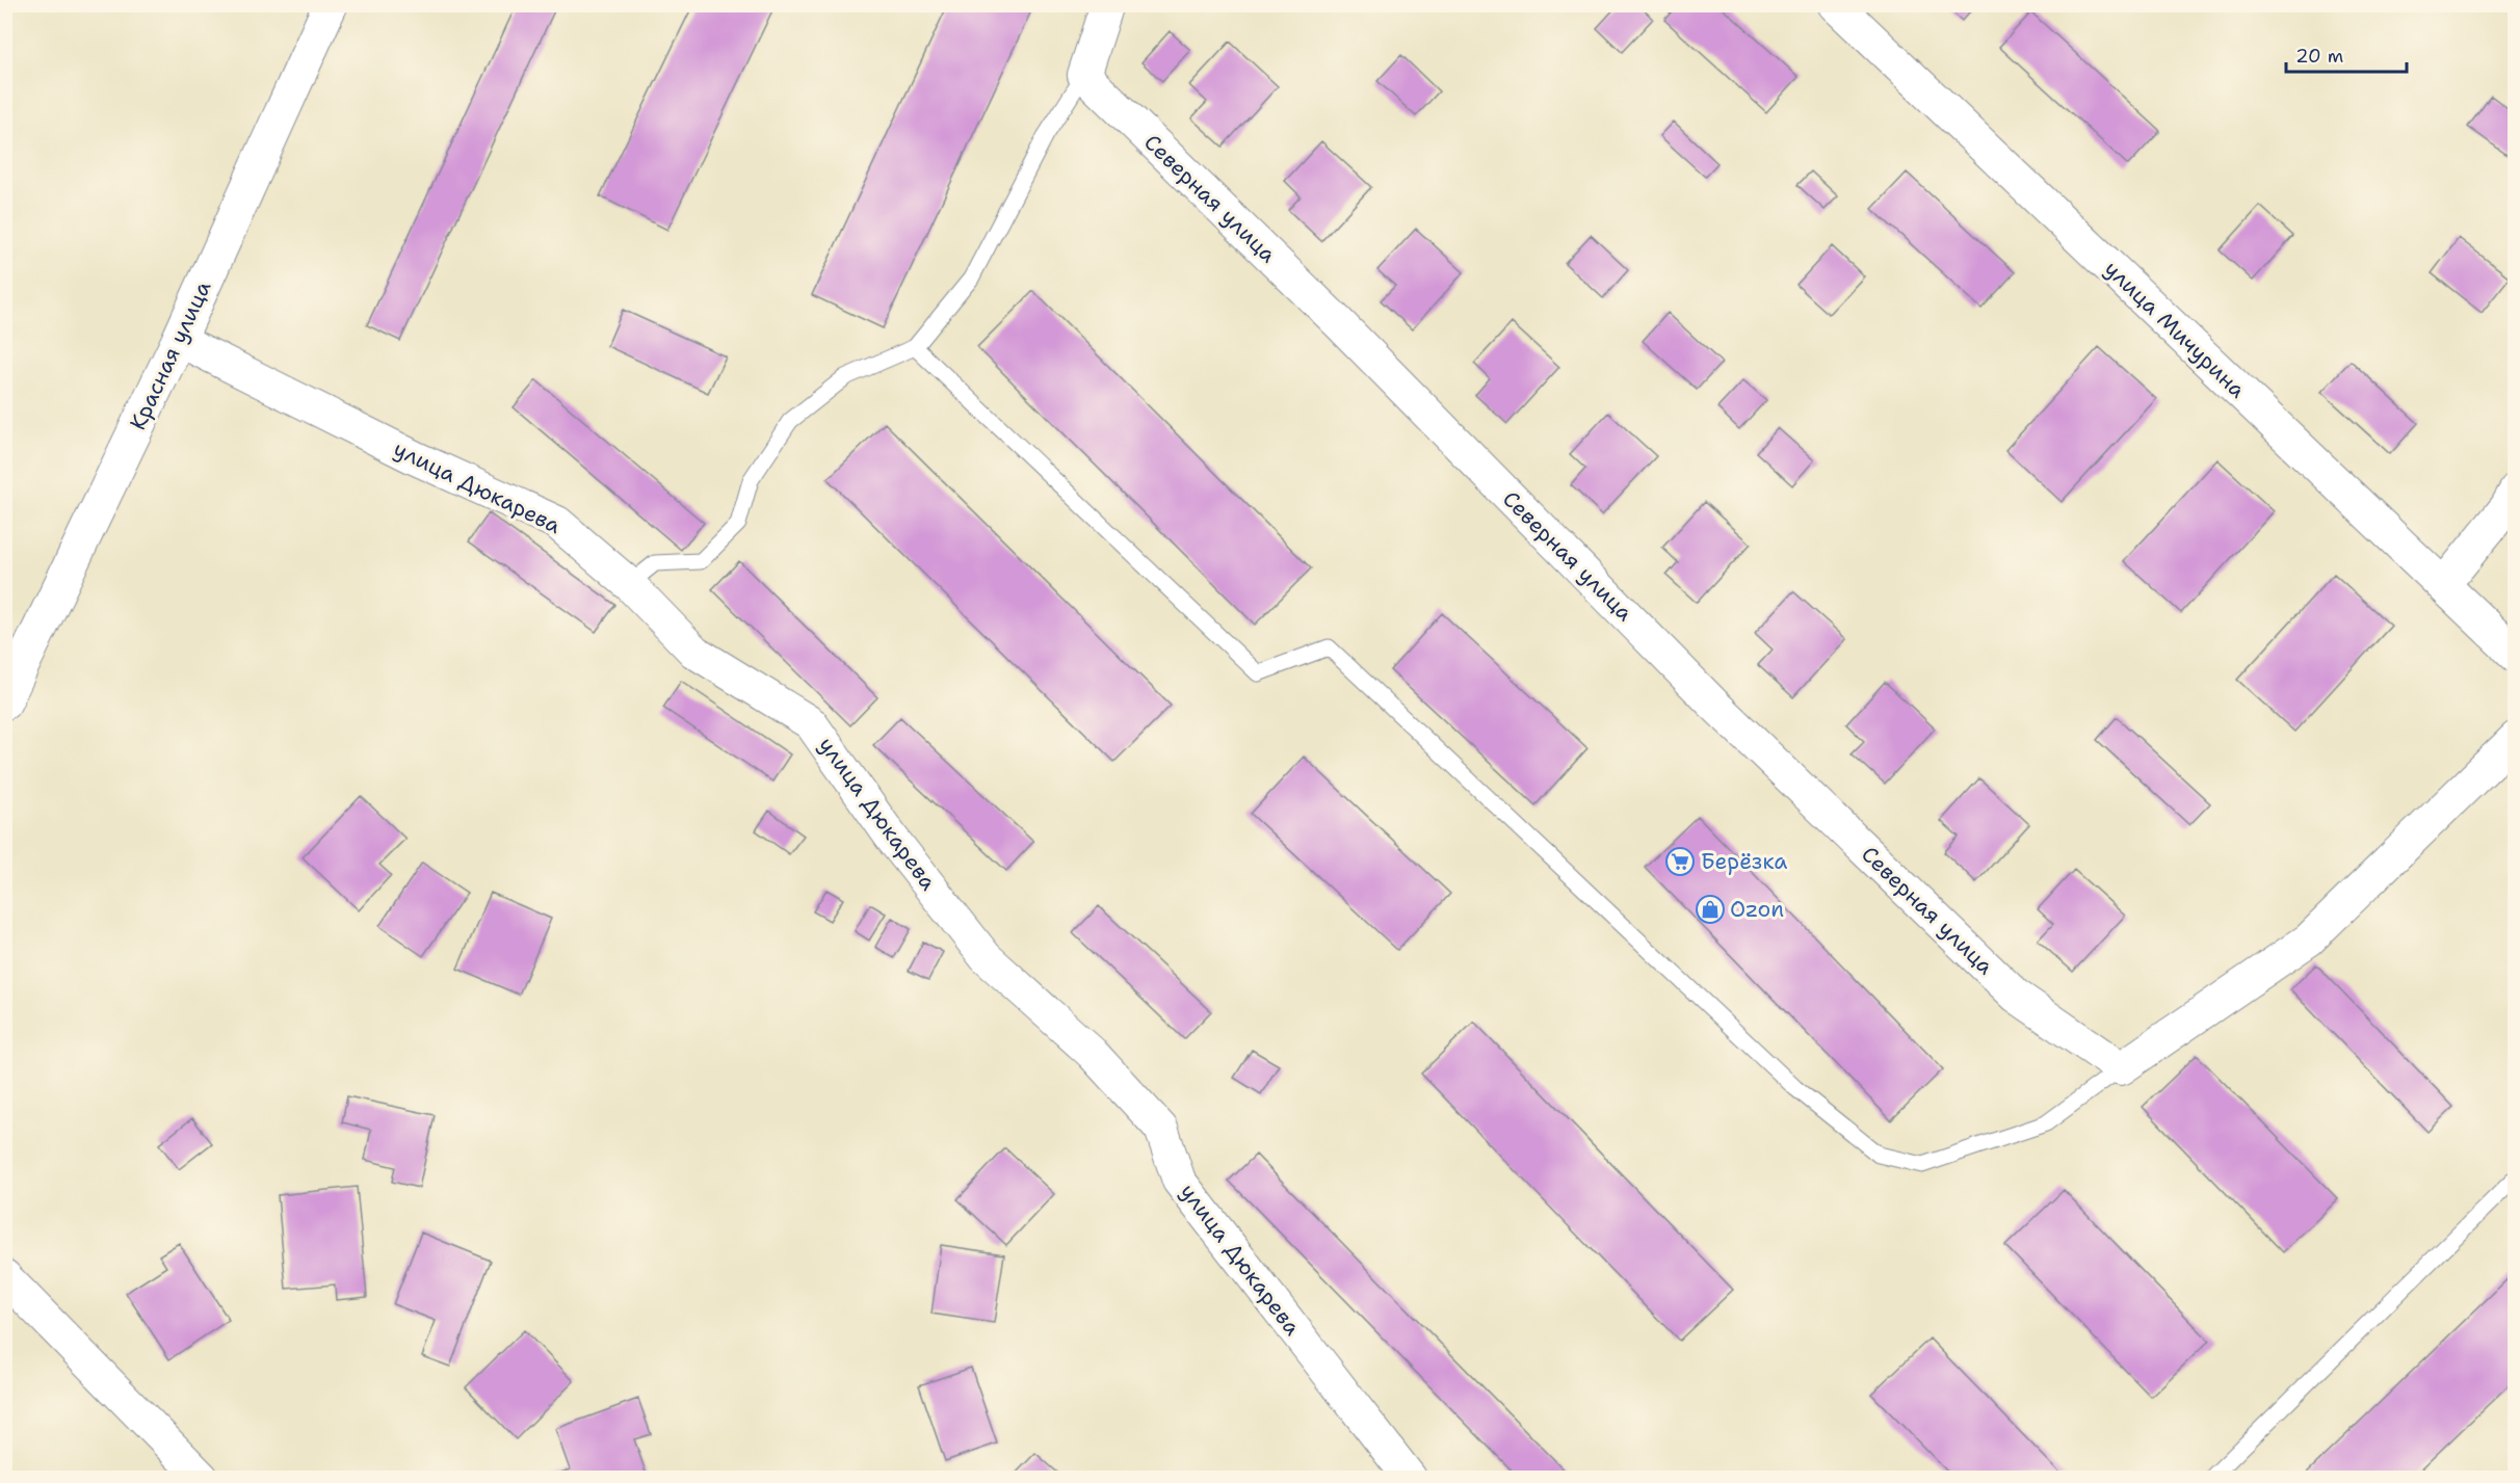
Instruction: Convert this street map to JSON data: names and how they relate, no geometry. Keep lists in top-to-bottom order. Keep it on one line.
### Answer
{"streets":{"street":["Северная улица","улица Мичурина","Красная улица","улица Дюкарева"]},"crossings":[["Красная улица","улица Дюкарева"]],"places":{"supermarket":["Берёзка"],"shop":["Ozon"]},"scale_bar":"20 m"}
